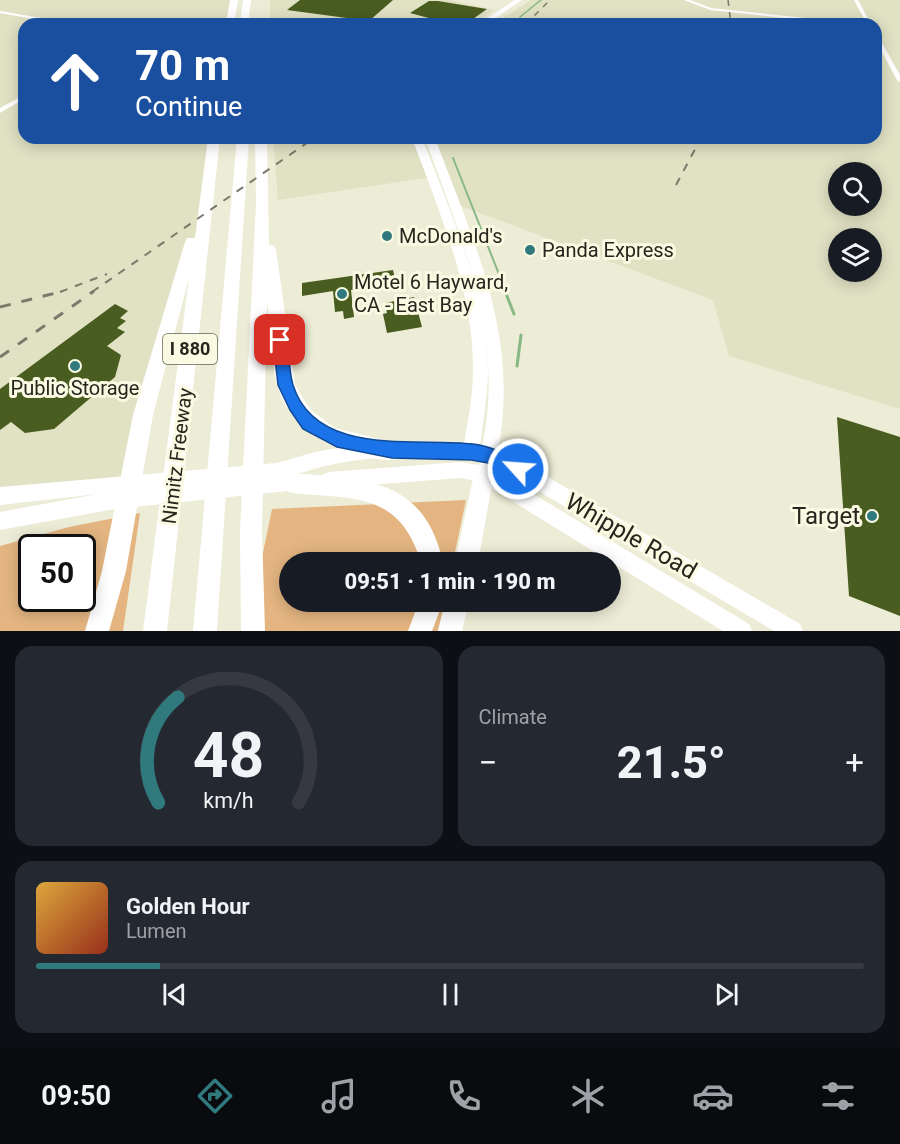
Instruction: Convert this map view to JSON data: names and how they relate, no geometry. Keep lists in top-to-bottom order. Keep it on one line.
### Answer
{"streets":{"highway":["I 880","Nimitz Freeway"],"main road":["Whipple Road"]},"crossings":[["I 880","Nimitz Freeway"]],"places":["McDonald's","Panda Express","Motel 6 Hayward, CA - East Bay","Public Storage","Target"],"page":{"turn":["70 m","Continue"],"limit":"50","trip":"09:51 · 1 min · 190 m","tile":"Climate","heat":["−","21.5°","+"],"song":["Golden Hour","Lumen"],"tabs":"09:50","gauge":["48","km/h"]}}
